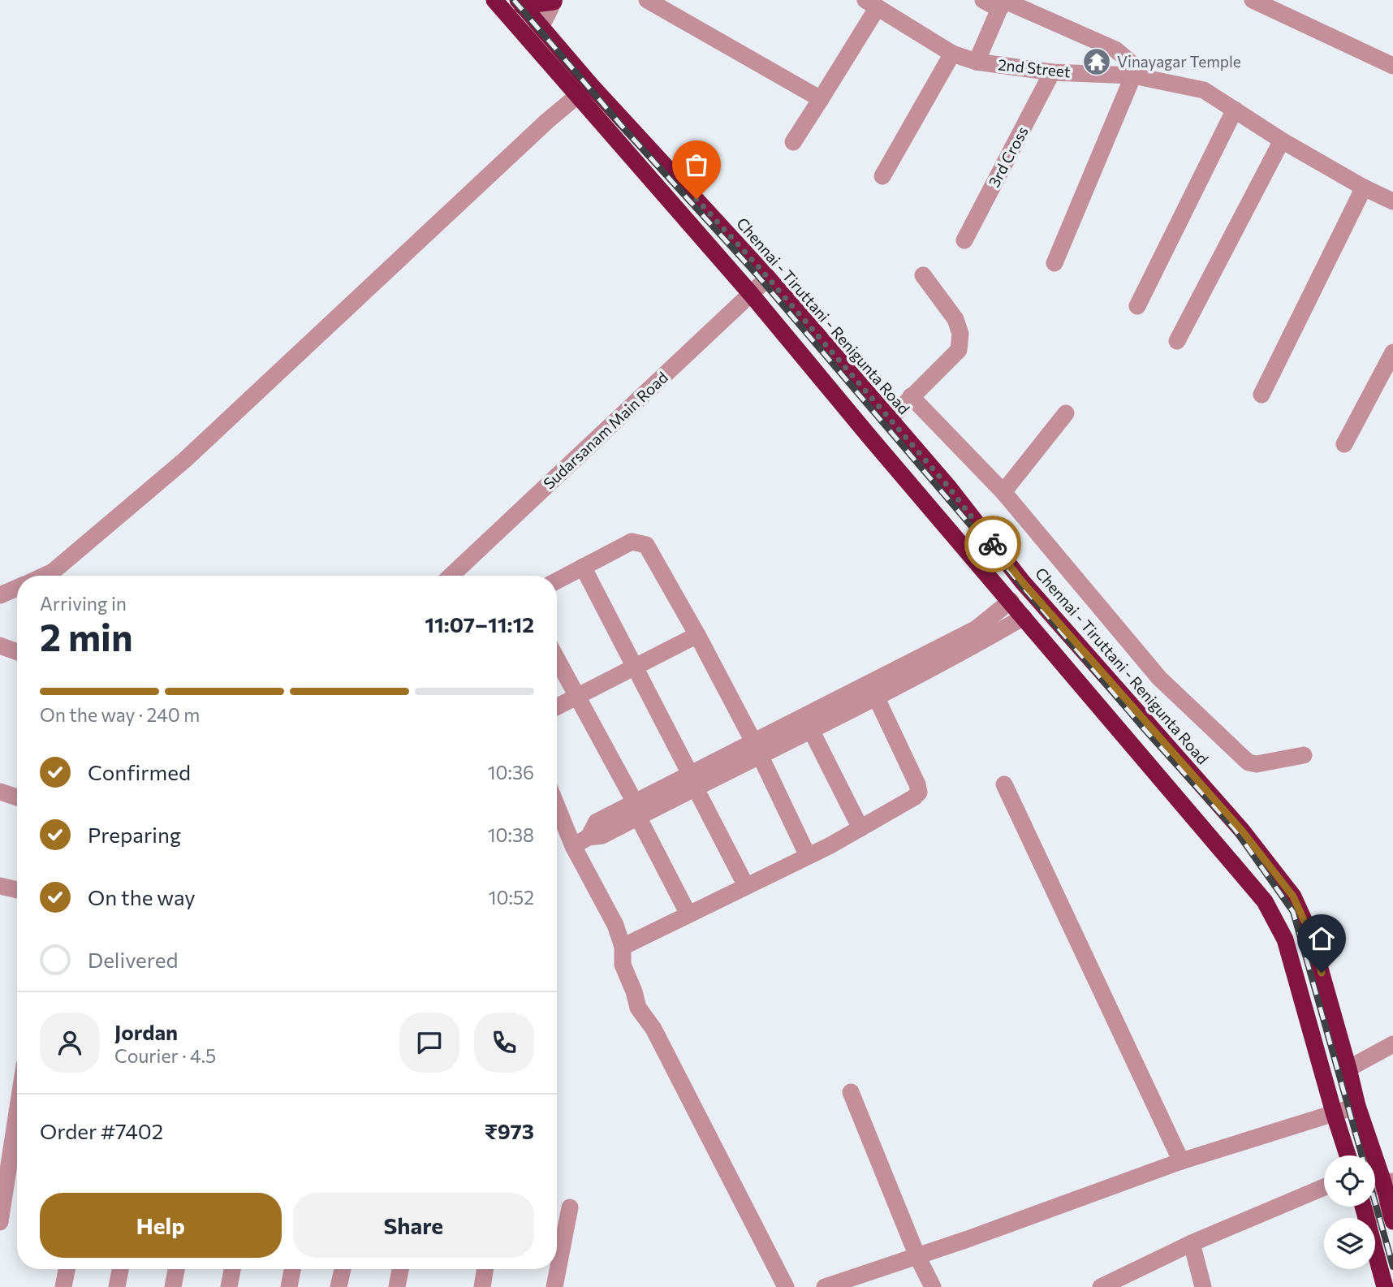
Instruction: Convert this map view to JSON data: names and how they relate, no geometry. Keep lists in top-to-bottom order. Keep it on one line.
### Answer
{"streets":{"highway":["Chennai - Tiruttani - Renigunta Road"],"street":["2nd Street","3rd Cross","Sudarsanam Main Road"]},"crossings":[["2nd Street","3rd Cross"],["Chennai - Tiruttani - Renigunta Road","Sudarsanam Main Road"]],"places":{"temple":["Vinayagar Temple"]},"page":{"heading":["2 min","Arriving in","11:07–11:12"],"panel":["Jordan","Courier · 4.5","Order #7402","₹973"],"bar":"On the way · 240 m","list":[["Confirmed","10:36"],["Preparing","10:38"],["On the way","10:52"],"Delivered"],"buttons":["Help","Share"]}}
